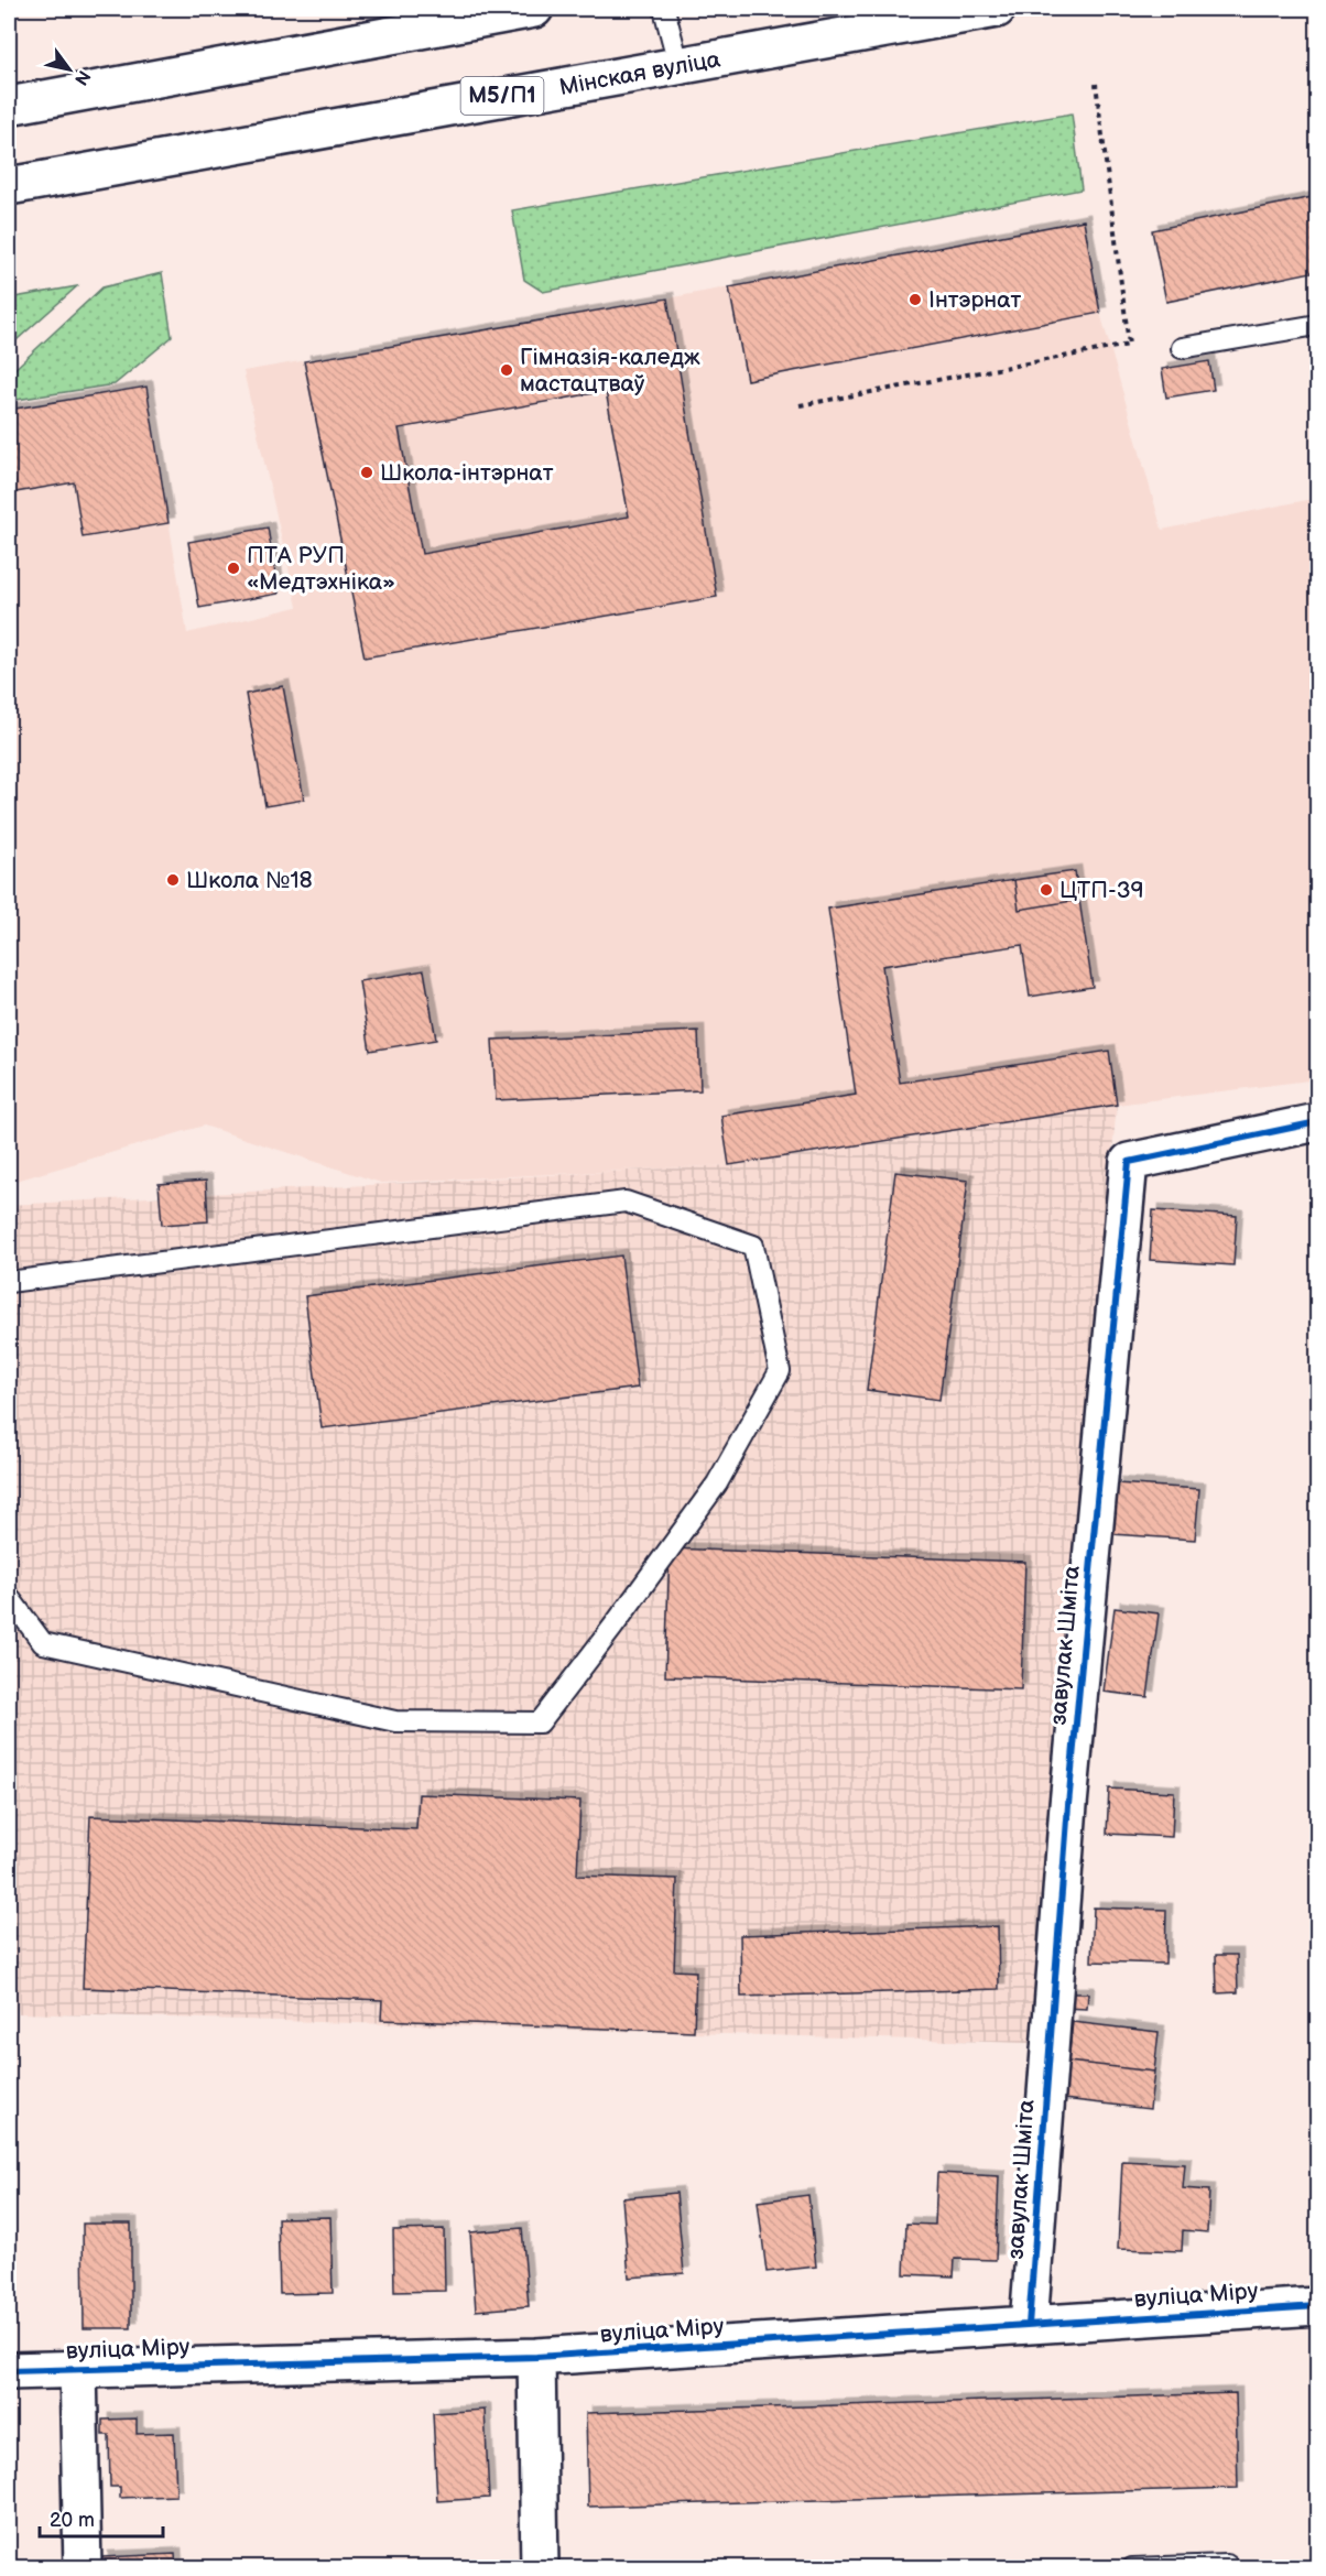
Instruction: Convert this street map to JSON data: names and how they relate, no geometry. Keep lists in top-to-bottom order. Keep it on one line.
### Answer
{"streets":{"street":["Мінская вуліца","М5/П1","завулак Шміта","вуліца Міру"]},"crossings":[["завулак Шміта","вуліца Міру"]],"places":["Інтэрнат","Гімназія-каледж мастацтваў","Школа-інтэрнат","ПТА РУП «Медтэхніка»","Школа №18","ЦТП-39"],"scale_bar":"20 m","north":"bottom right"}
